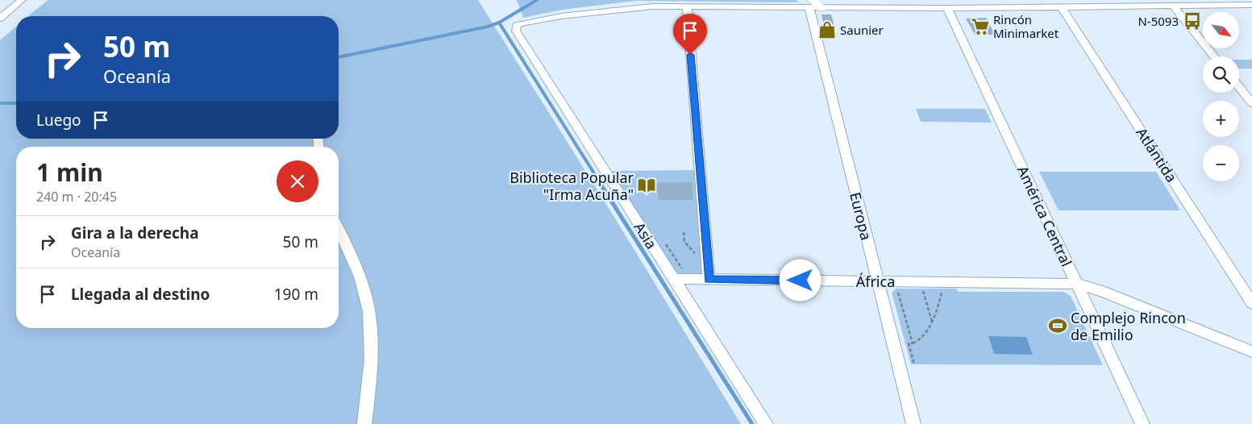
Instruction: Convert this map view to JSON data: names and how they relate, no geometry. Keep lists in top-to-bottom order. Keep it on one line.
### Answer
{"streets":{"street":["Atlántida","Europa","América Central","Asia","África"]},"crossings":[["Europa","África"],["América Central","África"],["Asia","África"]],"places":{"bus stop":["N-5093"],"supermarket":["Rincón Minimarket"],"shop":["Saunier"],"library":["Biblioteca Popular \"Irma Acuña\""],"sports":["Complejo Rincon de Emilio"]},"north":"bottom right","page":{"map_buttons":["+","−"],"turn":["50 m","Oceanía"],"then":"Luego","heading":["1 min","240 m · 20:45"],"list":[{"name":"Gira a la derecha","note":"Oceanía","value":"50 m"},{"name":"Llegada al destino","value":"190 m"}]}}
